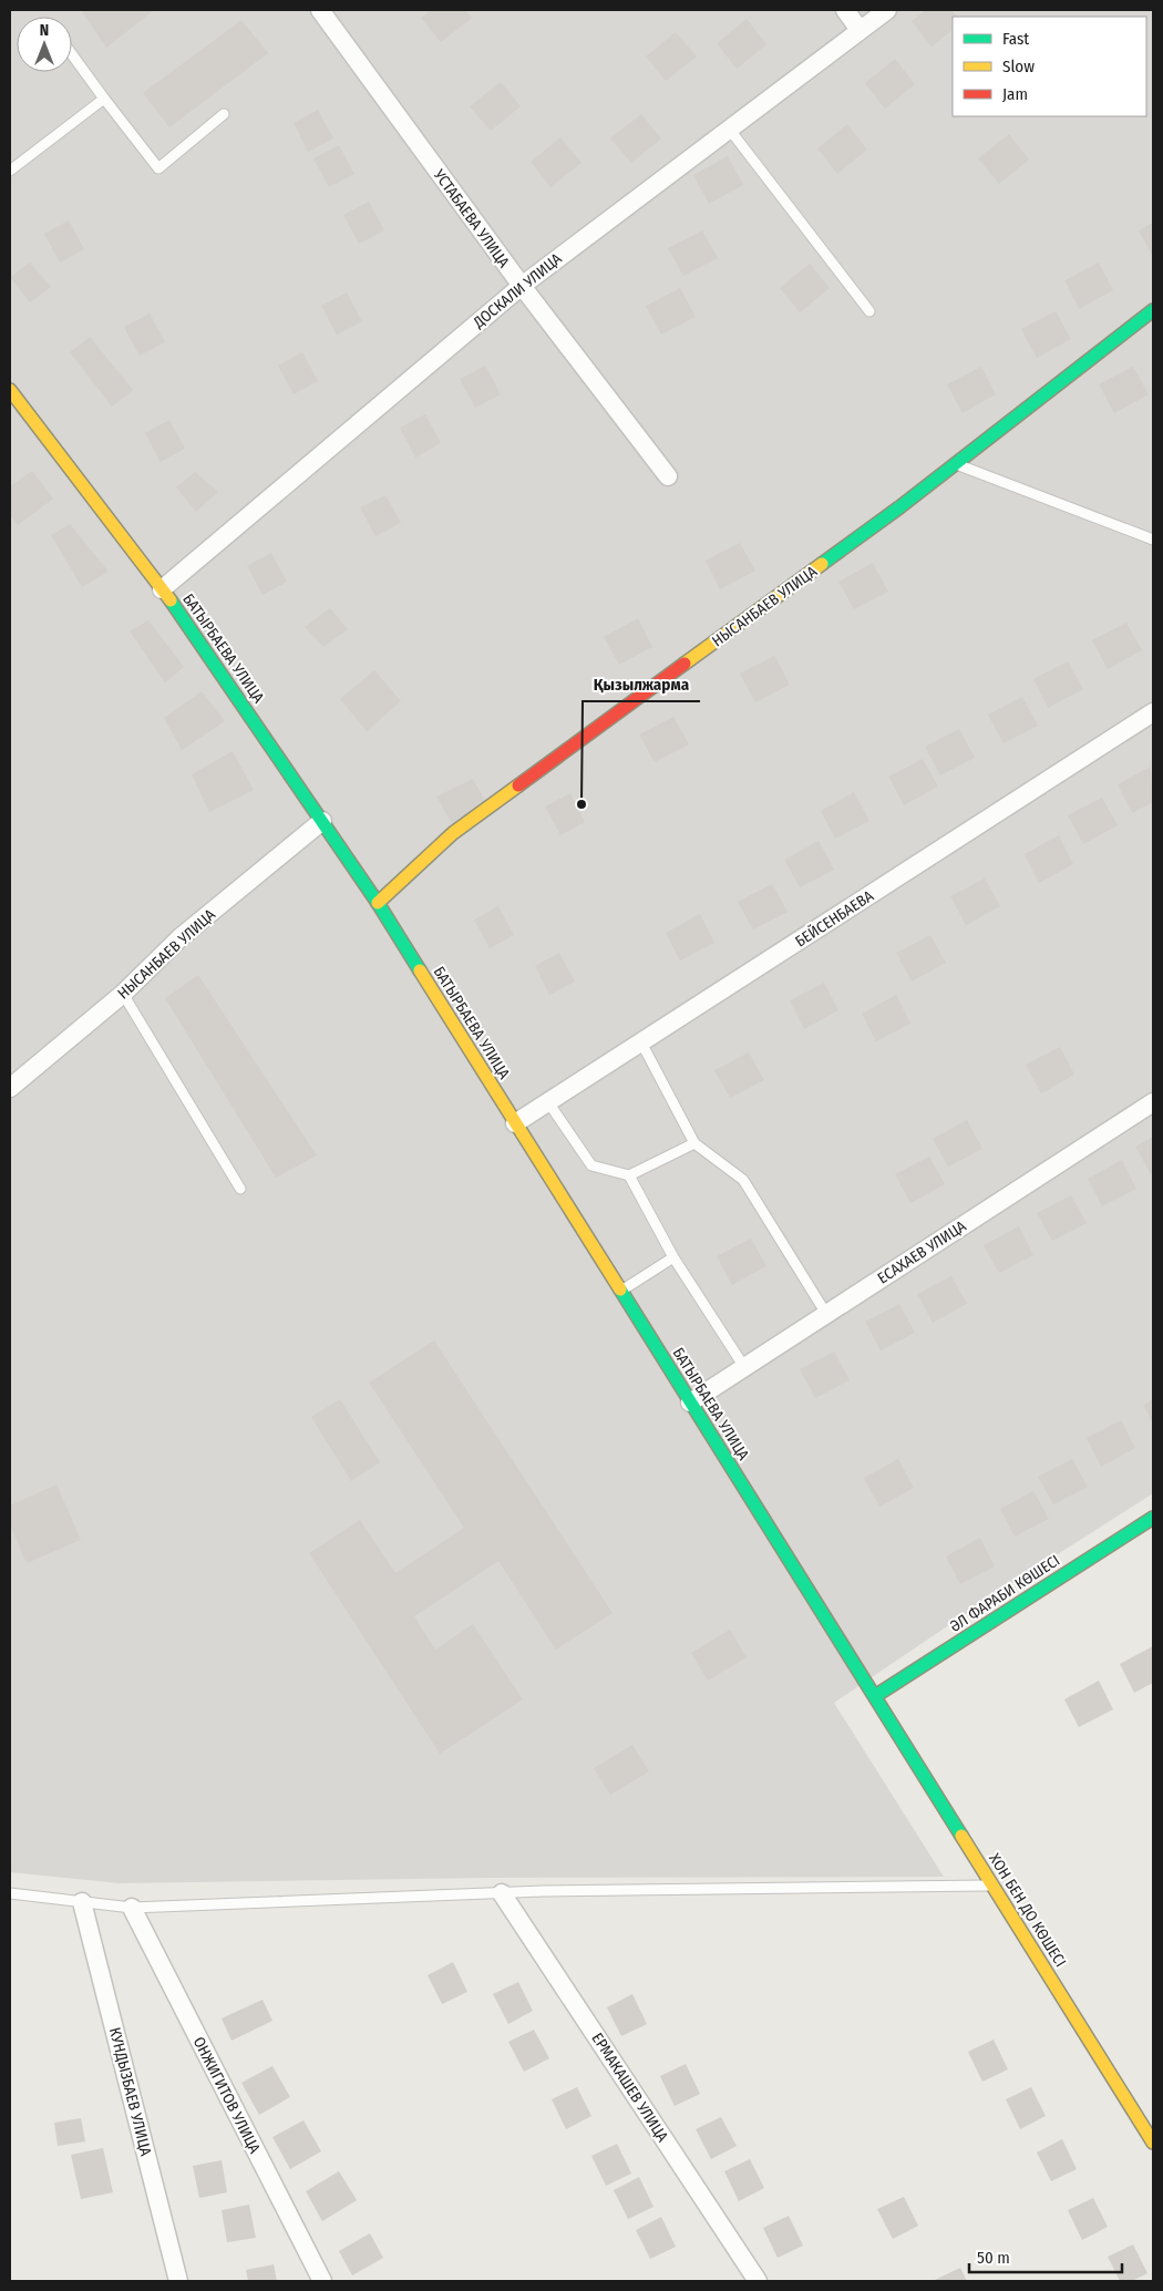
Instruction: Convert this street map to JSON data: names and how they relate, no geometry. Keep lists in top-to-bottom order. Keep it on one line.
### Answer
{"streets":{"street":["УСТАБАЕВА УЛИЦА","ДОСКАЛИ УЛИЦА","НЫСАНБАЕВ УЛИЦА","БАТЫРБАЕВА УЛИЦА","БЕЙСЕНБАЕВА","ЕСАХАЕВ УЛИЦА","ӘЛ ФАРАБИ КӨШЕСІ","ХОН БЕН ДО КӨШЕСІ","ЕРМАКАШЕВ УЛИЦА","КУНДЫЗБАЕВ УЛИЦА","ОНЖИГИТОВ УЛИЦА"]},"crossings":[["УСТАБАЕВА УЛИЦА","ДОСКАЛИ УЛИЦА"],["ДОСКАЛИ УЛИЦА","БАТЫРБАЕВА УЛИЦА"],["НЫСАНБАЕВ УЛИЦА","БАТЫРБАЕВА УЛИЦА"],["БАТЫРБАЕВА УЛИЦА","БЕЙСЕНБАЕВА"],["БАТЫРБАЕВА УЛИЦА","ЕСАХАЕВ УЛИЦА"],["БАТЫРБАЕВА УЛИЦА","ӘЛ ФАРАБИ КӨШЕСІ"],["БАТЫРБАЕВА УЛИЦА","ХОН БЕН ДО КӨШЕСІ"],["ӘЛ ФАРАБИ КӨШЕСІ","ХОН БЕН ДО КӨШЕСІ"]],"places":["Қызылжарма"],"legend":["Fast","Slow","Jam"],"scale_bar":"50 m","north":"top"}
